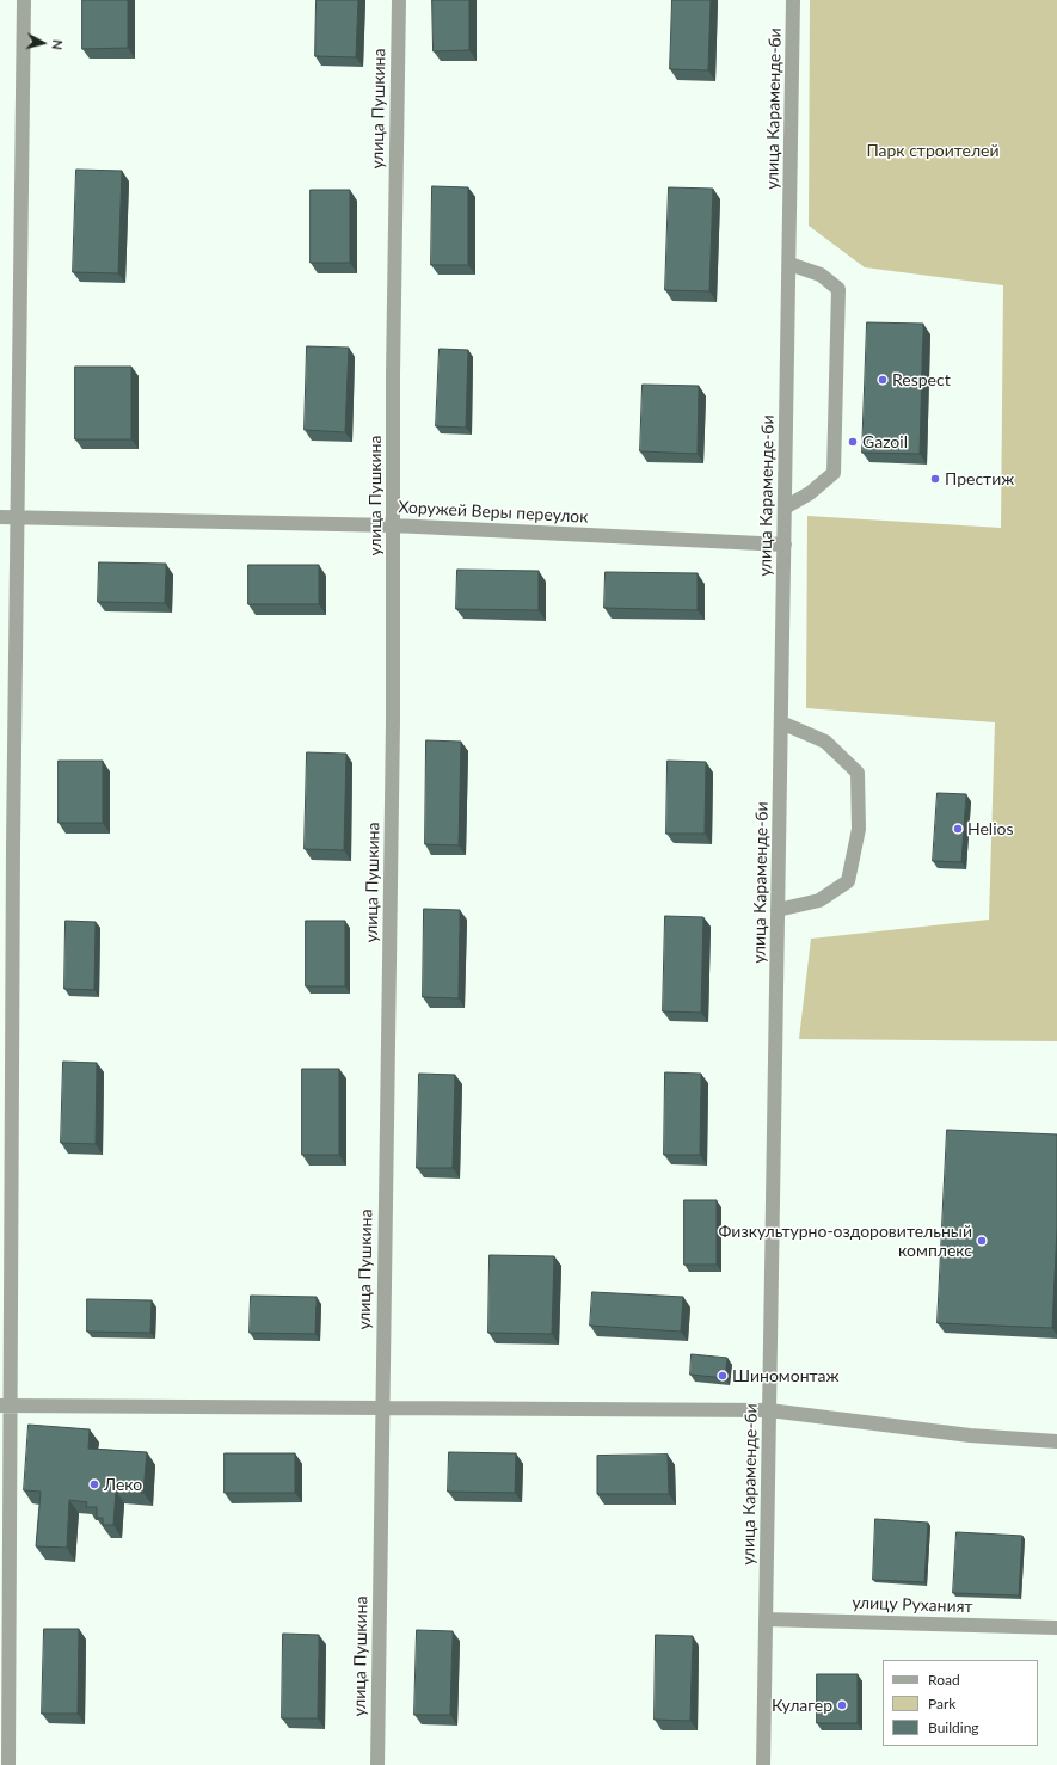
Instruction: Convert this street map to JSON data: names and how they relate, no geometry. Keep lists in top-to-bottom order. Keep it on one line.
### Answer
{"streets":{"street":["улица Пушкина","улица Караменде-би","Хоружей Веры переулок","улицу Руханият"]},"crossings":[["улица Пушкина","Хоружей Веры переулок"],["улица Караменде-би","Хоружей Веры переулок"],["улица Караменде-би","улицу Руханият"]],"parks":["Парк строителей"],"places":["Respect","Gazoil","Престиж","Helios","Физкультурно-оздоровительный комплекс","Шиномонтаж","Леко","Кулагер"],"legend":["Road","Park","Building"],"north":"right"}
